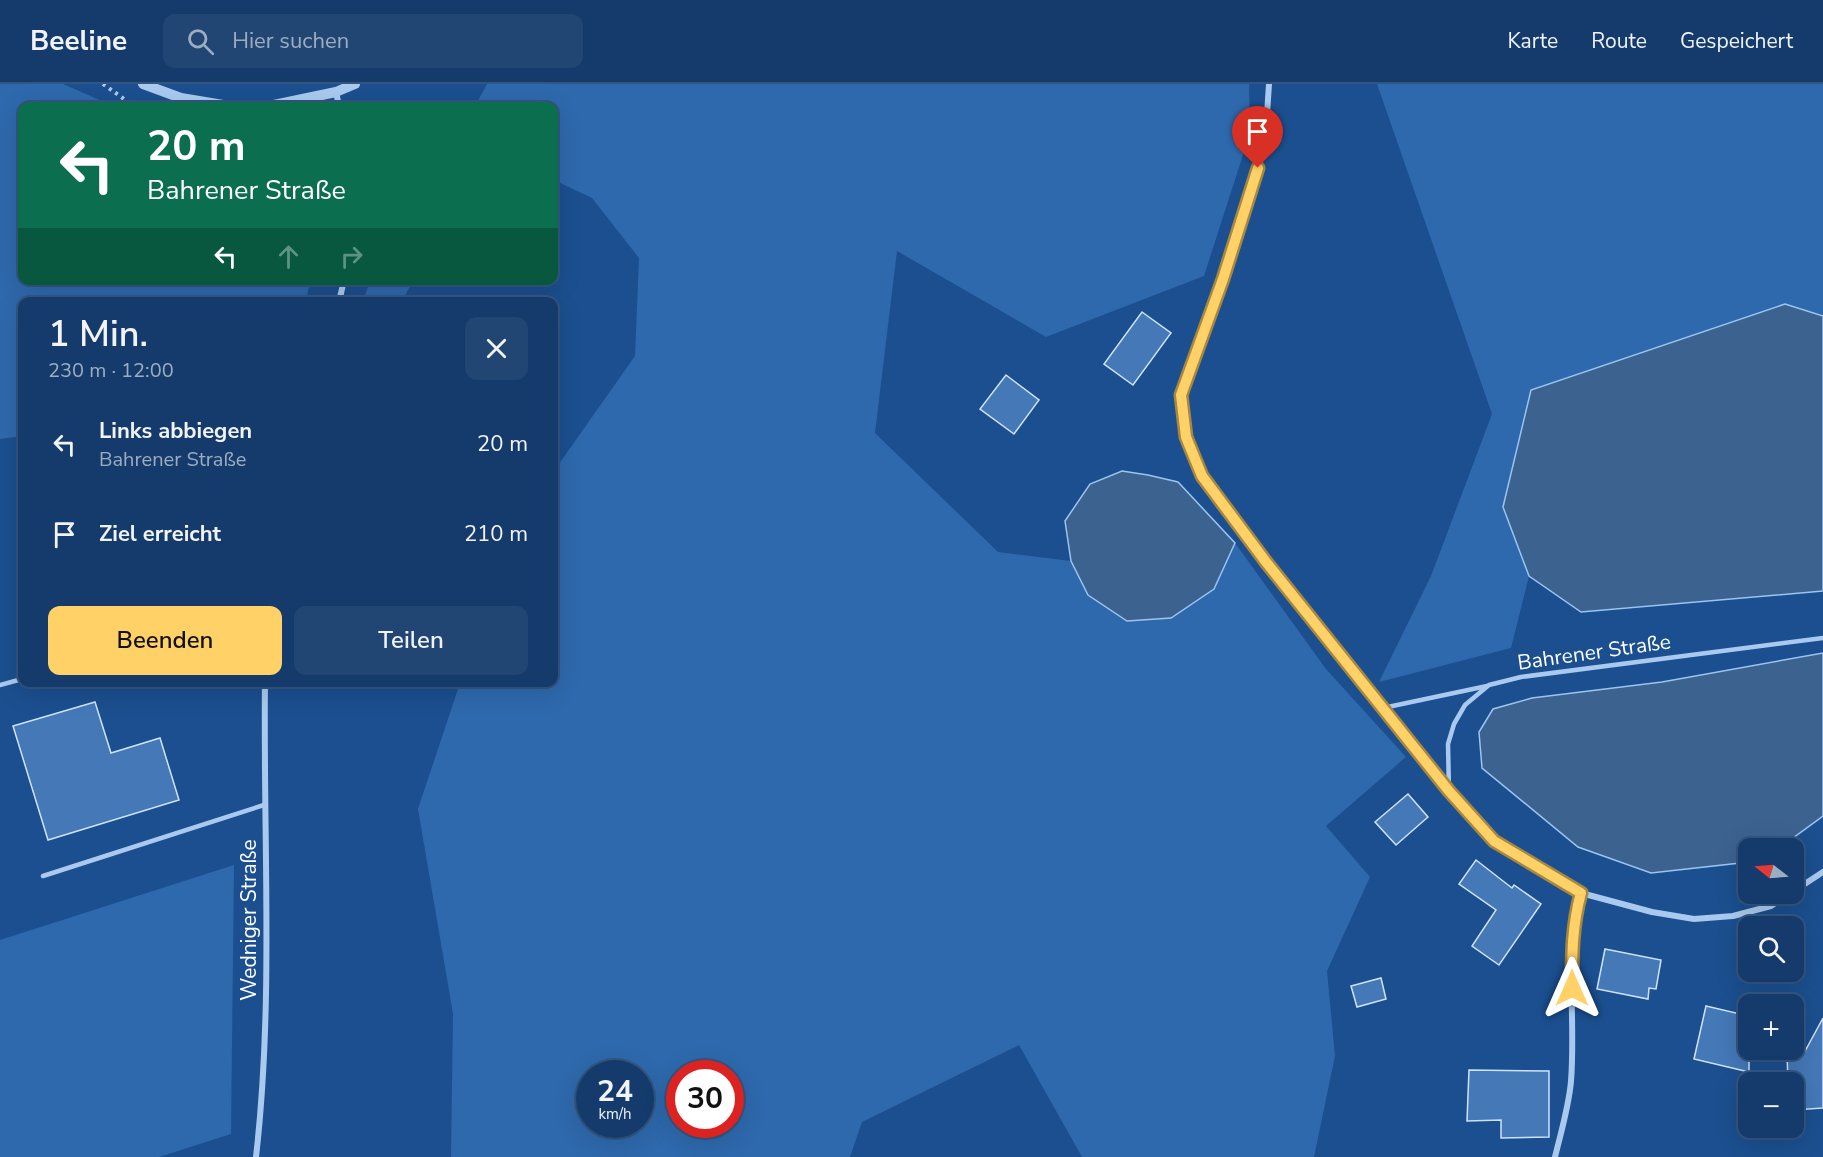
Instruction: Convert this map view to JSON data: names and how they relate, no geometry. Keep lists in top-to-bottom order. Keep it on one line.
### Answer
{"streets":{"street":["Wedniger Straße"],"lane":["Bahrener Straße"]},"north":"left","page":{"header":"Beeline","search":"Hier suchen","nav":["Karte","Route","Gespeichert"],"turn":["20 m","Bahrener Straße"],"heading":["1 Min.","230 m · 12:00"],"list":[{"name":"Links abbiegen","note":"Bahrener Straße","value":"20 m"},{"name":"Ziel erreicht","value":"210 m"}],"buttons":["Beenden","Teilen"],"map_buttons":["+","−"],"speed":"24 km/h","limit":"30"}}
